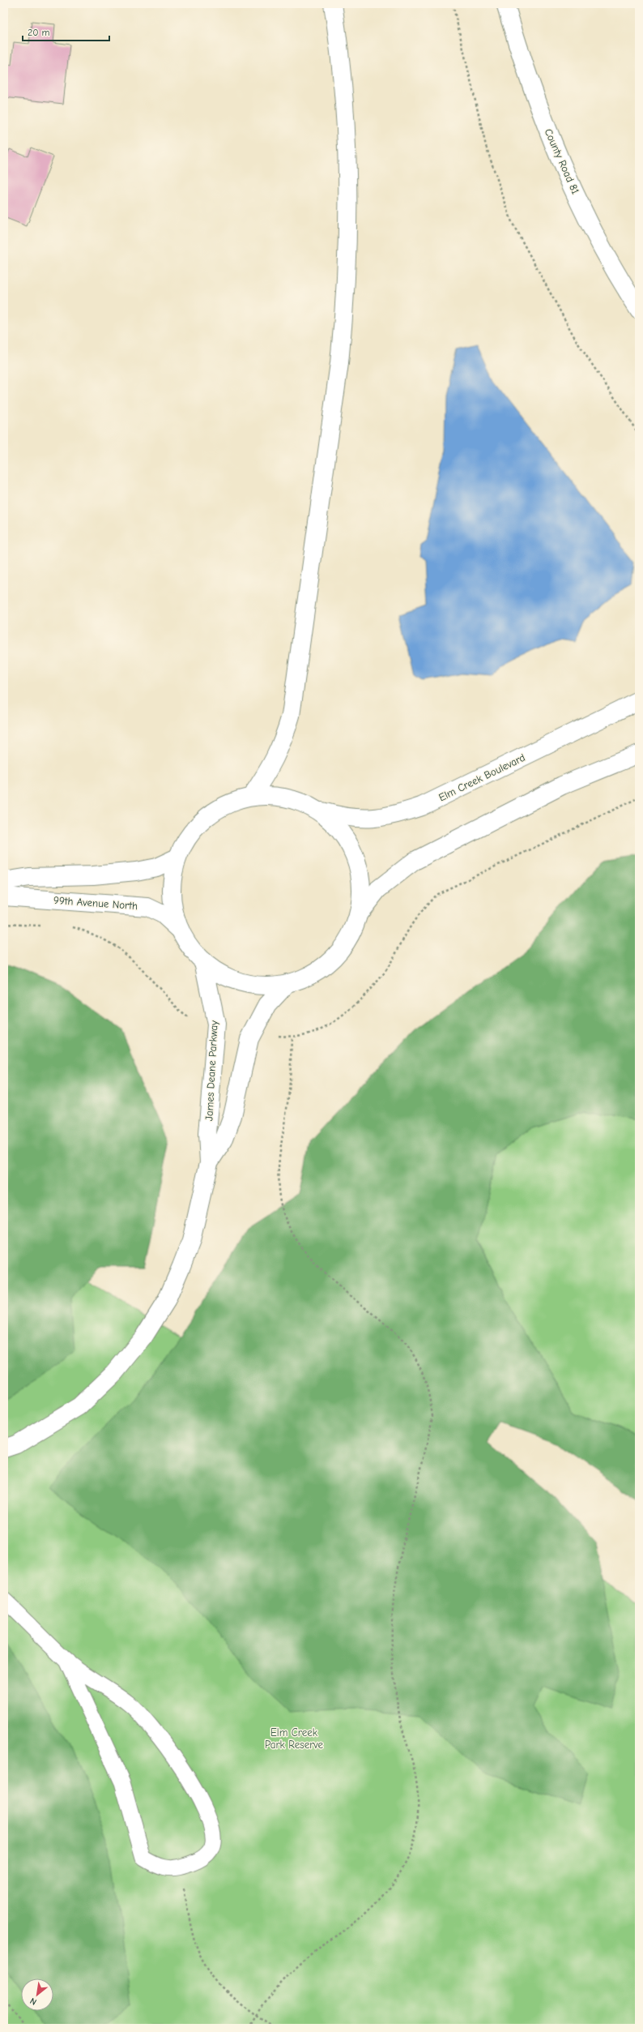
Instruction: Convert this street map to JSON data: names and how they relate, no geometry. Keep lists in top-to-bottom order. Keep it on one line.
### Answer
{"streets":{"main road":["County Road 81","Elm Creek Boulevard","99th Avenue North","James Deane Parkway"]},"parks":["Elm Creek Park Reserve"],"scale_bar":"20 m","north":"bottom left"}
